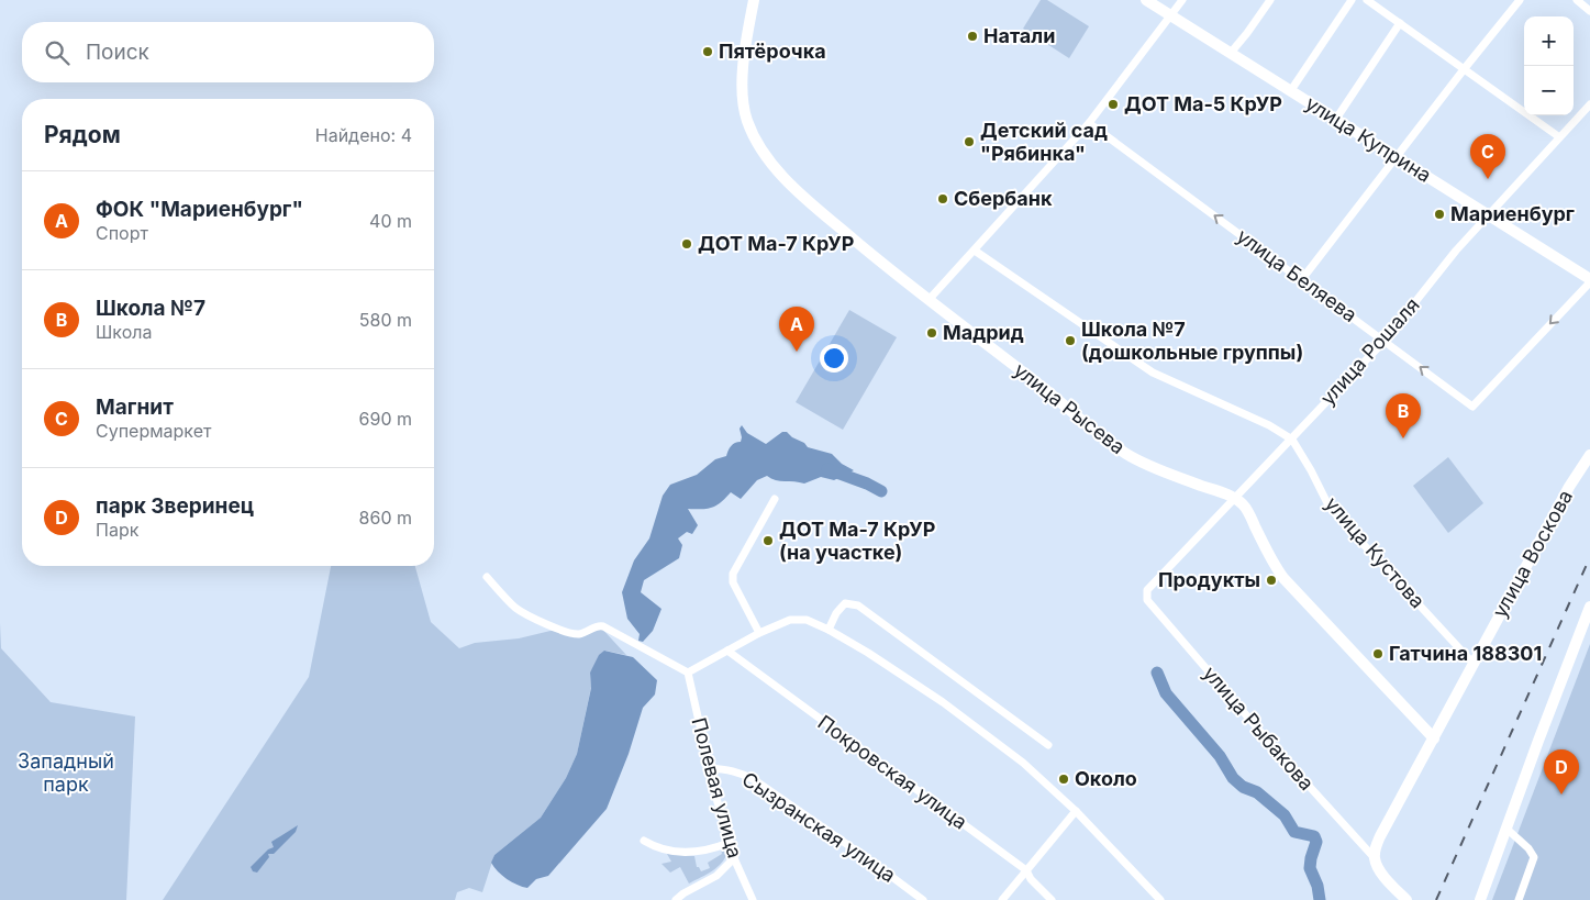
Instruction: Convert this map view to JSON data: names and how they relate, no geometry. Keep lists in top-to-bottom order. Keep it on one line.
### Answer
{"streets":{"main road":["улица Куприна","улица Рысева","улица Воскова"],"street":["улица Беляева","улица Рошаля","улица Кустова","улица Рыбакова","Покровская улица","Полевая улица","Сызранская улица"]},"crossings":[["улица Куприна","улица Беляева"],["улица Куприна","улица Рошаля"],["улица Беляева","улица Рошаля"],["улица Рошаля","улица Рысева"],["улица Рошаля","улица Кустова"],["улица Рошаля","улица Рыбакова"],["улица Кустова","улица Воскова"],["улица Воскова","улица Рыбакова"],["Полевая улица","Сызранская улица"]],"parks":["Западный парк"],"places":["Натали","Пятёрочка","ДОТ Ма-5 КрУР","Детский сад \"Рябинка\"","Сбербанк","Мариенбург","ДОТ Ма-7 КрУР","Мадрид","Школа №7 (дошкольные группы)","ДОТ Ма-7 КрУР (на участке)","Продукты","Гатчина 188301","Около"],"page":{"map_buttons":["+","−"],"search":"Поиск","heading":["Рядом","Найдено: 4"],"pins":["C","A","B","D"],"list":[{"mark":"A","name":"ФОК \"Мариенбург\"","note":"Спорт","value":"40 m"},{"mark":"B","name":"Школа №7","note":"Школа","value":"580 m"},{"mark":"C","name":"Магнит","note":"Супермаркет","value":"690 m"},{"mark":"D","name":"парк Зверинец","note":"Парк","value":"860 m"}]}}
